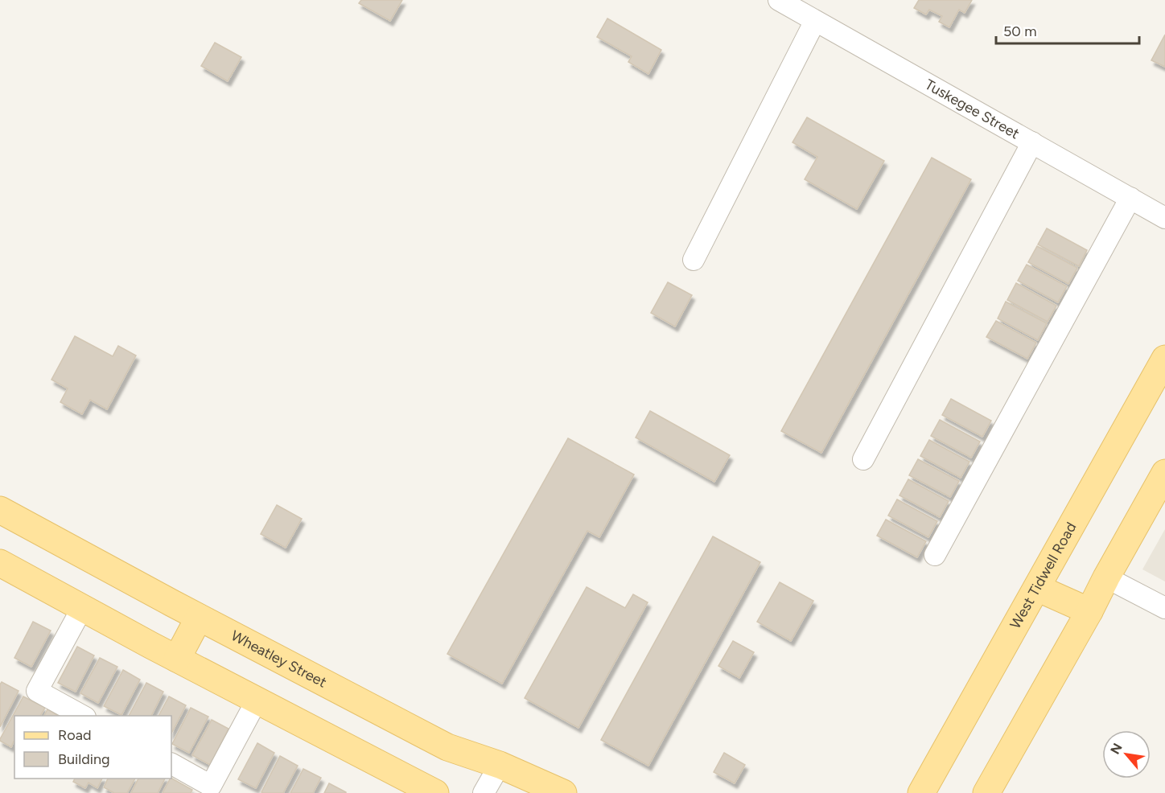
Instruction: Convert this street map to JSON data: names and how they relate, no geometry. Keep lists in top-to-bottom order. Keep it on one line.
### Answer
{"streets":{"main road":["West Tidwell Road","Wheatley Street"],"street":["Tuskegee Street"]},"legend":["Road","Building"],"scale_bar":"50 m","north":"top left"}
